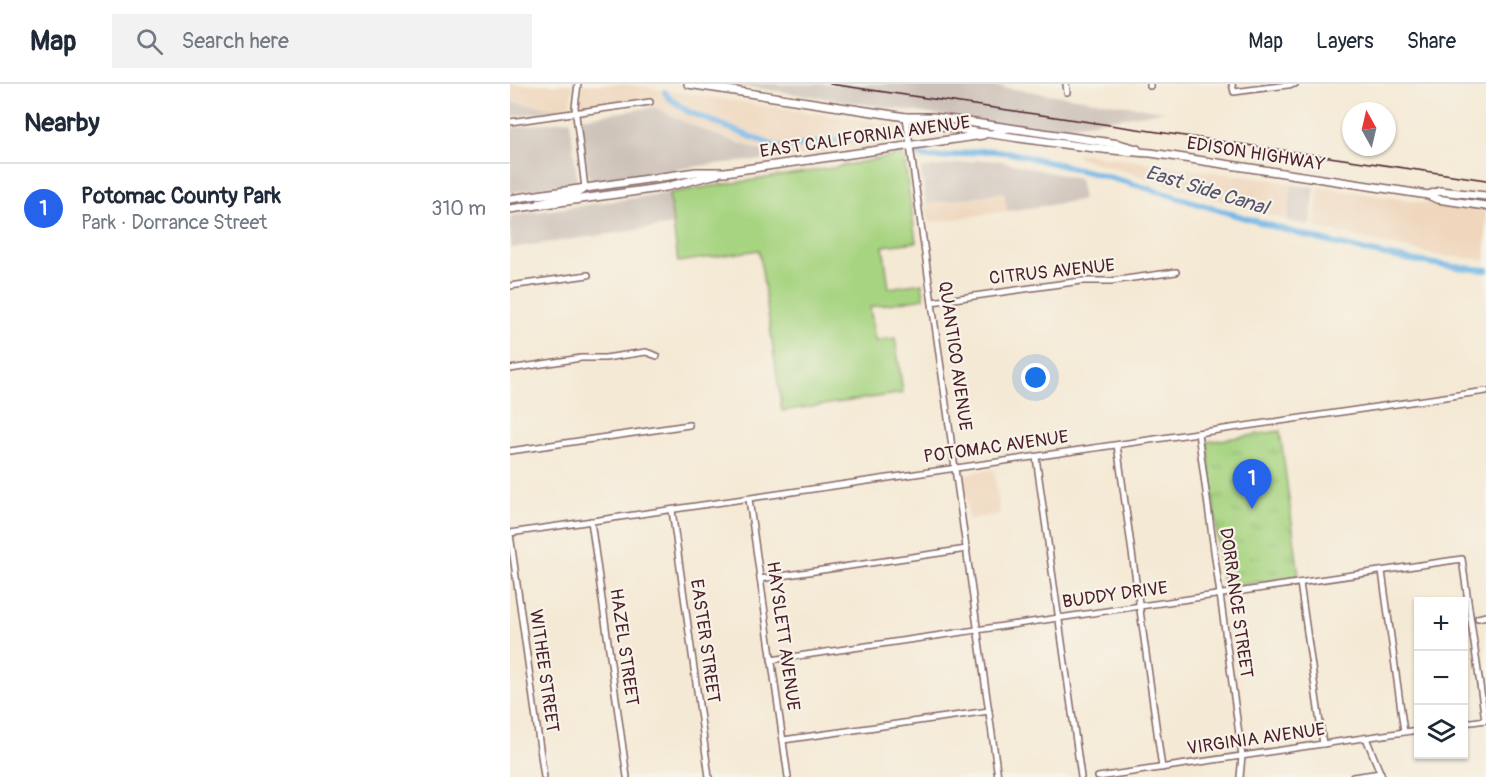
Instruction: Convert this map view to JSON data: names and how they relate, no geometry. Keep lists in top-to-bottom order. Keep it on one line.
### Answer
{"streets":{"main road":["EAST CALIFORNIA AVENUE","EDISON HIGHWAY"],"street":["CITRUS AVENUE","QUANTICO AVENUE","POTOMAC AVENUE","BUDDY DRIVE","DORRANCE STREET","HAYSLETT AVENUE","EASTER STREET","HAZEL STREET","WITHEE STREET","VIRGINIA AVENUE"]},"crossings":[["EAST CALIFORNIA AVENUE","EDISON HIGHWAY"],["EAST CALIFORNIA AVENUE","QUANTICO AVENUE"],["EDISON HIGHWAY","QUANTICO AVENUE"],["CITRUS AVENUE","QUANTICO AVENUE"],["QUANTICO AVENUE","POTOMAC AVENUE"],["QUANTICO AVENUE","BUDDY DRIVE"],["POTOMAC AVENUE","DORRANCE STREET"],["POTOMAC AVENUE","HAYSLETT AVENUE"],["POTOMAC AVENUE","EASTER STREET"],["POTOMAC AVENUE","HAZEL STREET"],["POTOMAC AVENUE","WITHEE STREET"],["BUDDY DRIVE","DORRANCE STREET"],["BUDDY DRIVE","HAYSLETT AVENUE"],["DORRANCE STREET","VIRGINIA AVENUE"]],"water":["East Side Canal"],"north":"top","page":{"header":"Map","search":"Search here","nav":["Map","Layers","Share"],"heading":"Nearby","list":[{"mark":"1","name":"Potomac County Park","note":"Park · Dorrance Street","value":"310 m"}],"pins":"1","map_buttons":["+","−"]}}
